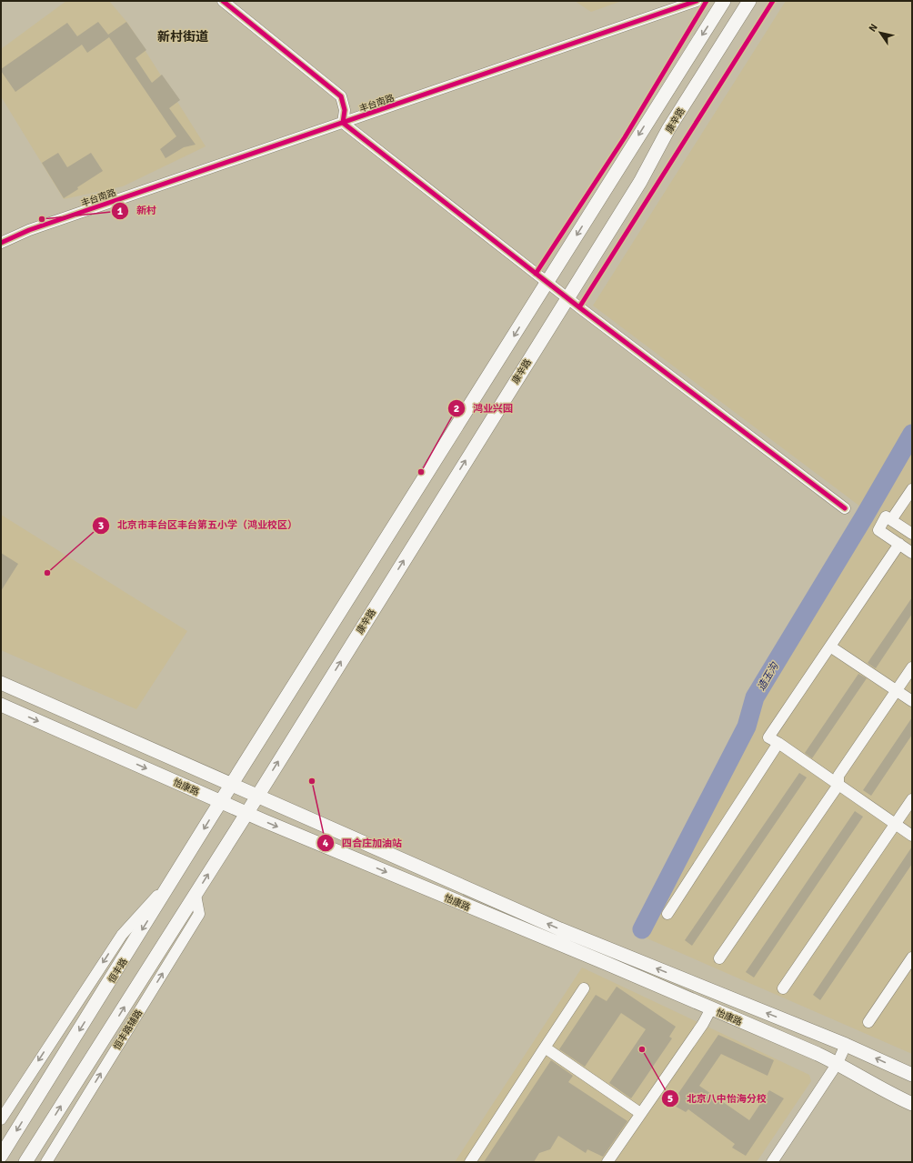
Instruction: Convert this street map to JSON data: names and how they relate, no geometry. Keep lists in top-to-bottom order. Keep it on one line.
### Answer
{"streets":{"main road":["康辛路","怡康路","恒丰路"],"street":["丰台南路","恒丰路辅路"]},"crossings":[["康辛路","怡康路"],["怡康路","恒丰路"]],"districts":["新村街道"],"water":["造玉沟"],"places":["新村","鸿业兴园","北京市丰台区丰台第五小学（鸿业校区）","四合庄加油站","北京八中怡海分校"],"north":"top left"}
